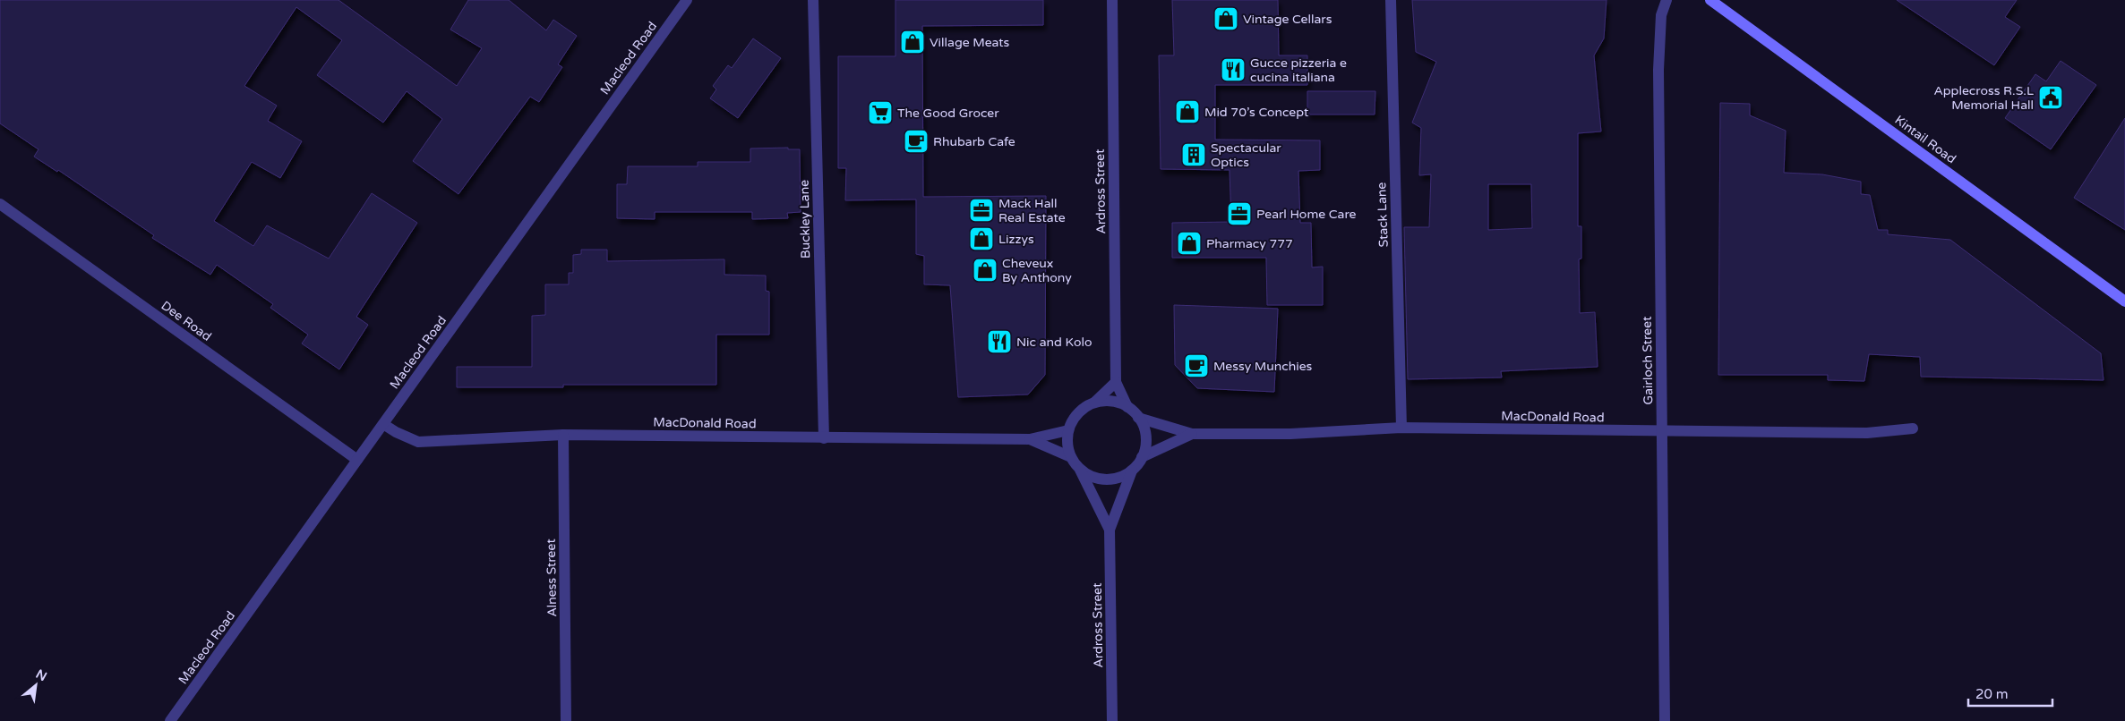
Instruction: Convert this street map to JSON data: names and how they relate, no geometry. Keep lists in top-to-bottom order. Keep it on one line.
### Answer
{"streets":{"main road":["Kintail Road"],"street":["Macleod Road","Ardross Street","Stack Lane","Buckley Lane","Dee Road","Gairloch Street","MacDonald Road","Alness Street"]},"crossings":[["Macleod Road","Dee Road"],["Macleod Road","MacDonald Road"],["Ardross Street","MacDonald Road"],["Stack Lane","MacDonald Road"],["Buckley Lane","MacDonald Road"],["Gairloch Street","MacDonald Road"],["MacDonald Road","Alness Street"]],"places":{"shop":["Vintage Cellars","Village Meats","Mid 70’s Concept","Lizzys","Pharmacy 777","Cheveux By Anthony"],"restaurant":["Gucce pizzeria e cucina italiana","Nic and Kolo"],"public building":["Applecross R.S.L Memorial Hall"],"supermarket":["The Good Grocer"],"cafe":["Rhubarb Cafe","Messy Munchies"],"building":["Spectacular Optics"],"office":["Mack Hall Real Estate","Pearl Home Care"]},"scale_bar":"20 m","north":"top right"}
